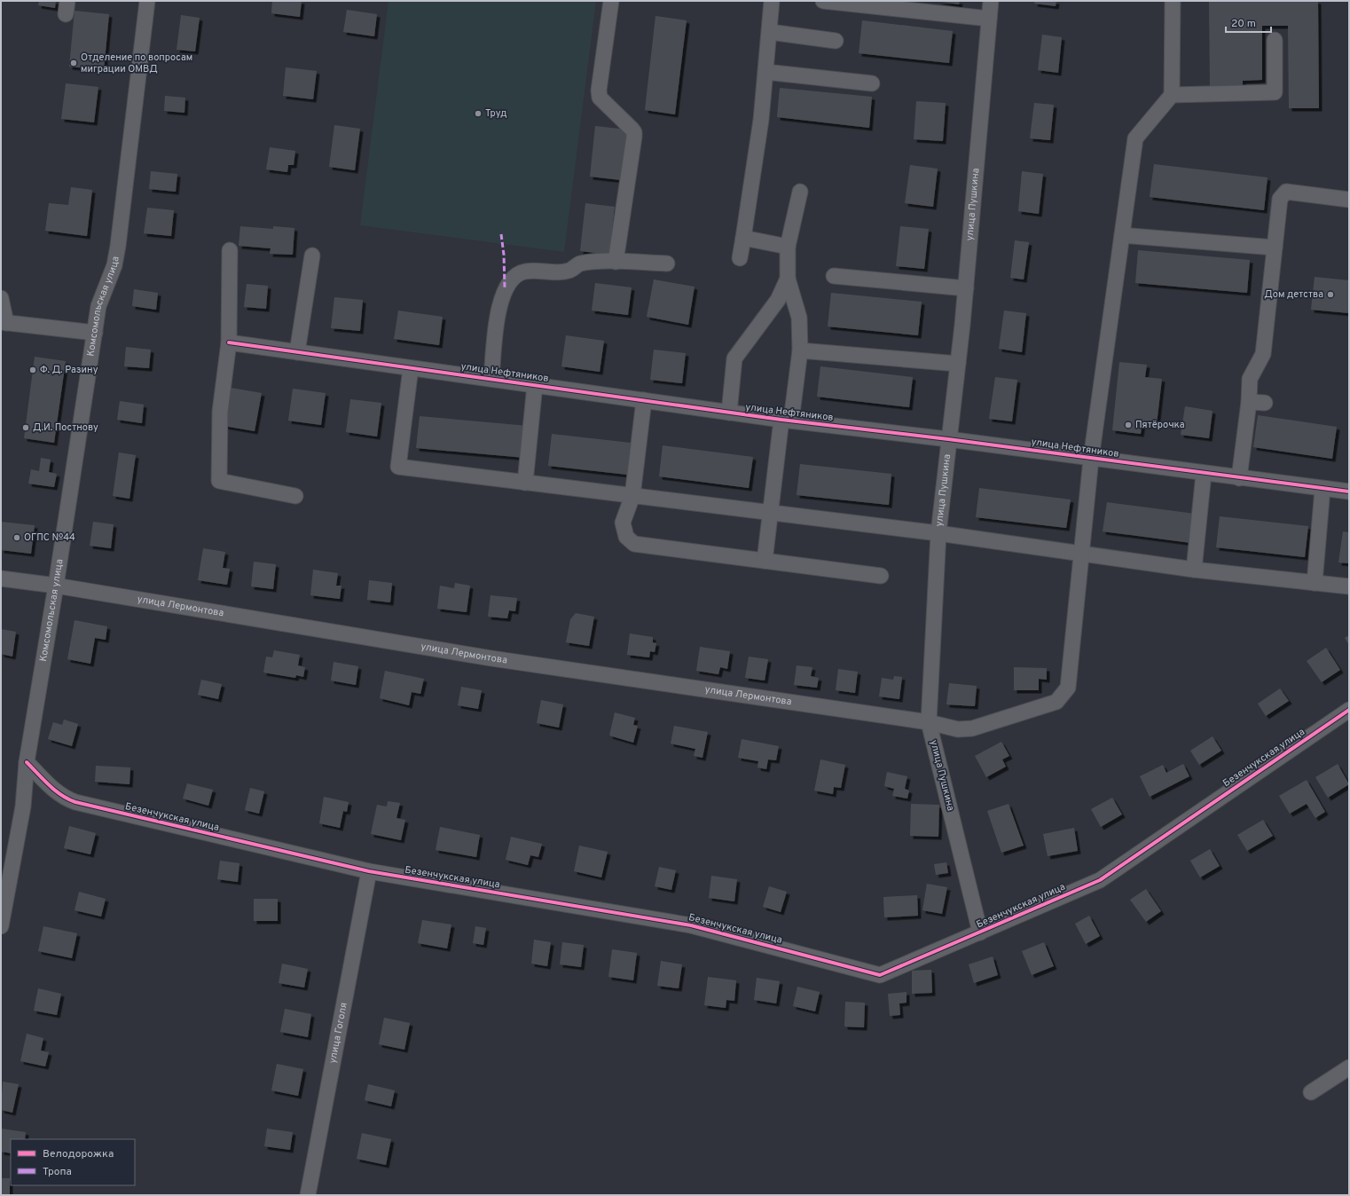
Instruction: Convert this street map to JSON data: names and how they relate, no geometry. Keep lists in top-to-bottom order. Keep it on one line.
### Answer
{"streets":{"street":["улица Пушкина","Комсомольская улица","улица Нефтяников","улица Лермонтова","Безенчукская улица","улица Гоголя"]},"crossings":[["улица Пушкина","улица Нефтяников"],["улица Пушкина","улица Лермонтова"],["улица Пушкина","Безенчукская улица"],["Комсомольская улица","улица Лермонтова"],["Комсомольская улица","Безенчукская улица"],["улица Нефтяников","улица Лермонтова"],["Безенчукская улица","улица Гоголя"]],"places":["Отделение по вопросам миграции ОМВД","Труд","Дом детства","Ф. Д. Разину","Пятёрочка","Д.И. Постнову","ОГПС №44"],"legend":["Велодорожка","Тропа"],"scale_bar":"20 m"}
